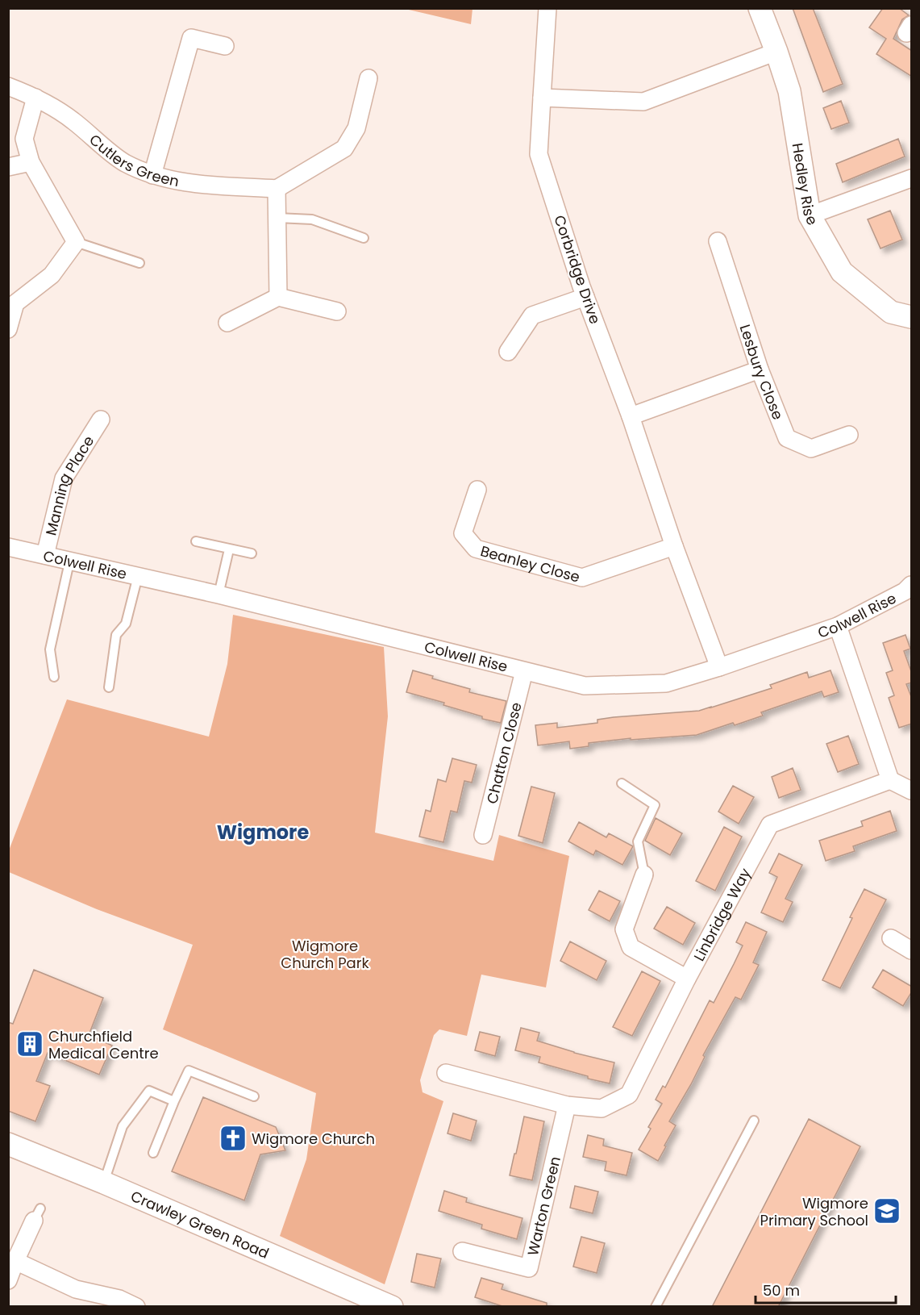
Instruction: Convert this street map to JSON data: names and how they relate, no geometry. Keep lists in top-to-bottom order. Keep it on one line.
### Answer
{"streets":{"street":["Cutlers Green","Hedley Rise","Corbridge Drive","Lesbury Close","Manning Place","Beanley Close","Colwell Rise","Chatton Close","Linbridge Way","Warton Green","Crawley Green Road"]},"crossings":[["Corbridge Drive","Beanley Close"],["Corbridge Drive","Colwell Rise"],["Manning Place","Colwell Rise"],["Colwell Rise","Chatton Close"],["Linbridge Way","Warton Green"]],"districts":["Wigmore"],"parks":["Wigmore Church Park"],"places":{"building":["Churchfield Medical Centre"],"church":["Wigmore Church"],"school or university":["Wigmore Primary School"]},"scale_bar":"50 m"}
